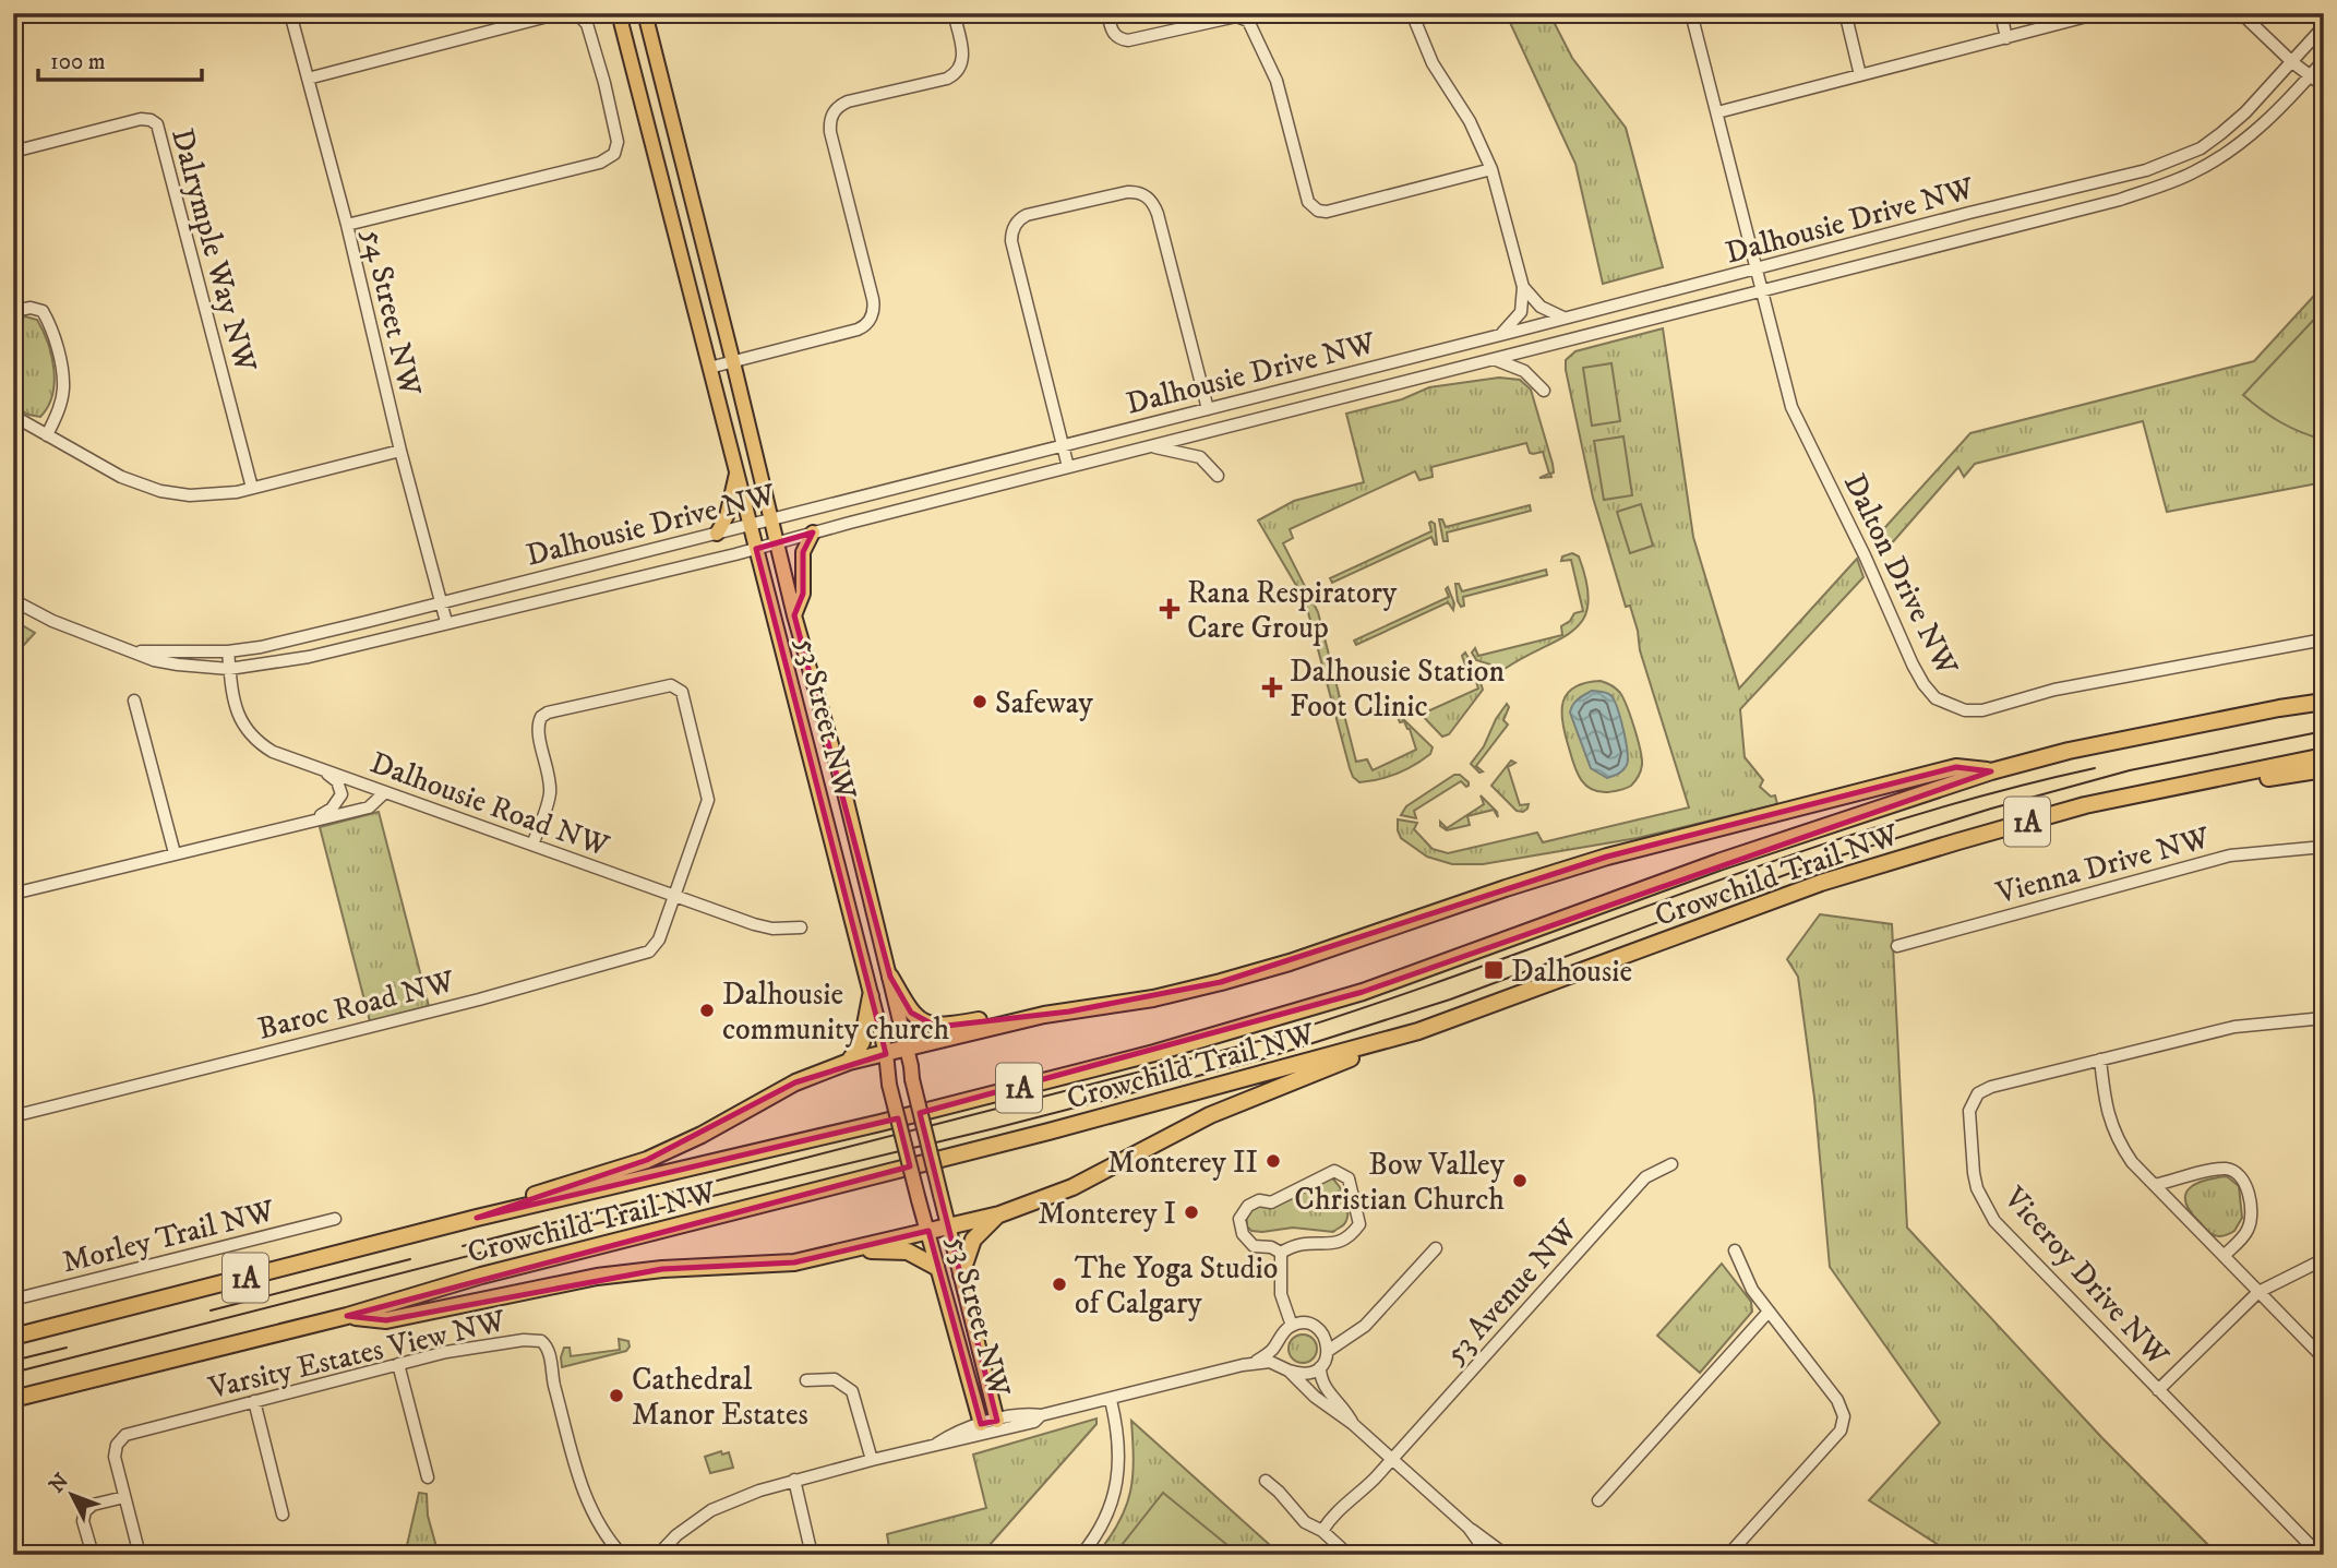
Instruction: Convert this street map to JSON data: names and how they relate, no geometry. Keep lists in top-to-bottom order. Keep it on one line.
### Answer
{"streets":{"highway":["1A","Crowchild Trail NW"],"main road":["53 Street NW"],"street":["Dalhousie Drive NW","Dalrymple Way NW","54 Street NW","Dalton Drive NW","Dalhousie Road NW","Vienna Drive NW","Baroc Road NW","Morley Trail NW","Viceroy Drive NW","53 Avenue NW","Varsity Estates View NW"]},"crossings":[["Dalhousie Drive NW","54 Street NW"],["Dalhousie Drive NW","Dalton Drive NW"],["Dalhousie Drive NW","53 Street NW"],["Dalhousie Drive NW","Dalhousie Road NW"],["Dalhousie Road NW","Baroc Road NW"]],"places":{"health":["Rana Respiratory Care Group","Dalhousie Station Foot Clinic"],"other":["Safeway","Dalhousie community church","Monterey II","Bow Valley Christian Church","Monterey I","The Yoga Studio of Calgary","Cathedral Manor Estates"],"transit":["Dalhousie"]},"scale_bar":"100 m","north":"top left"}
